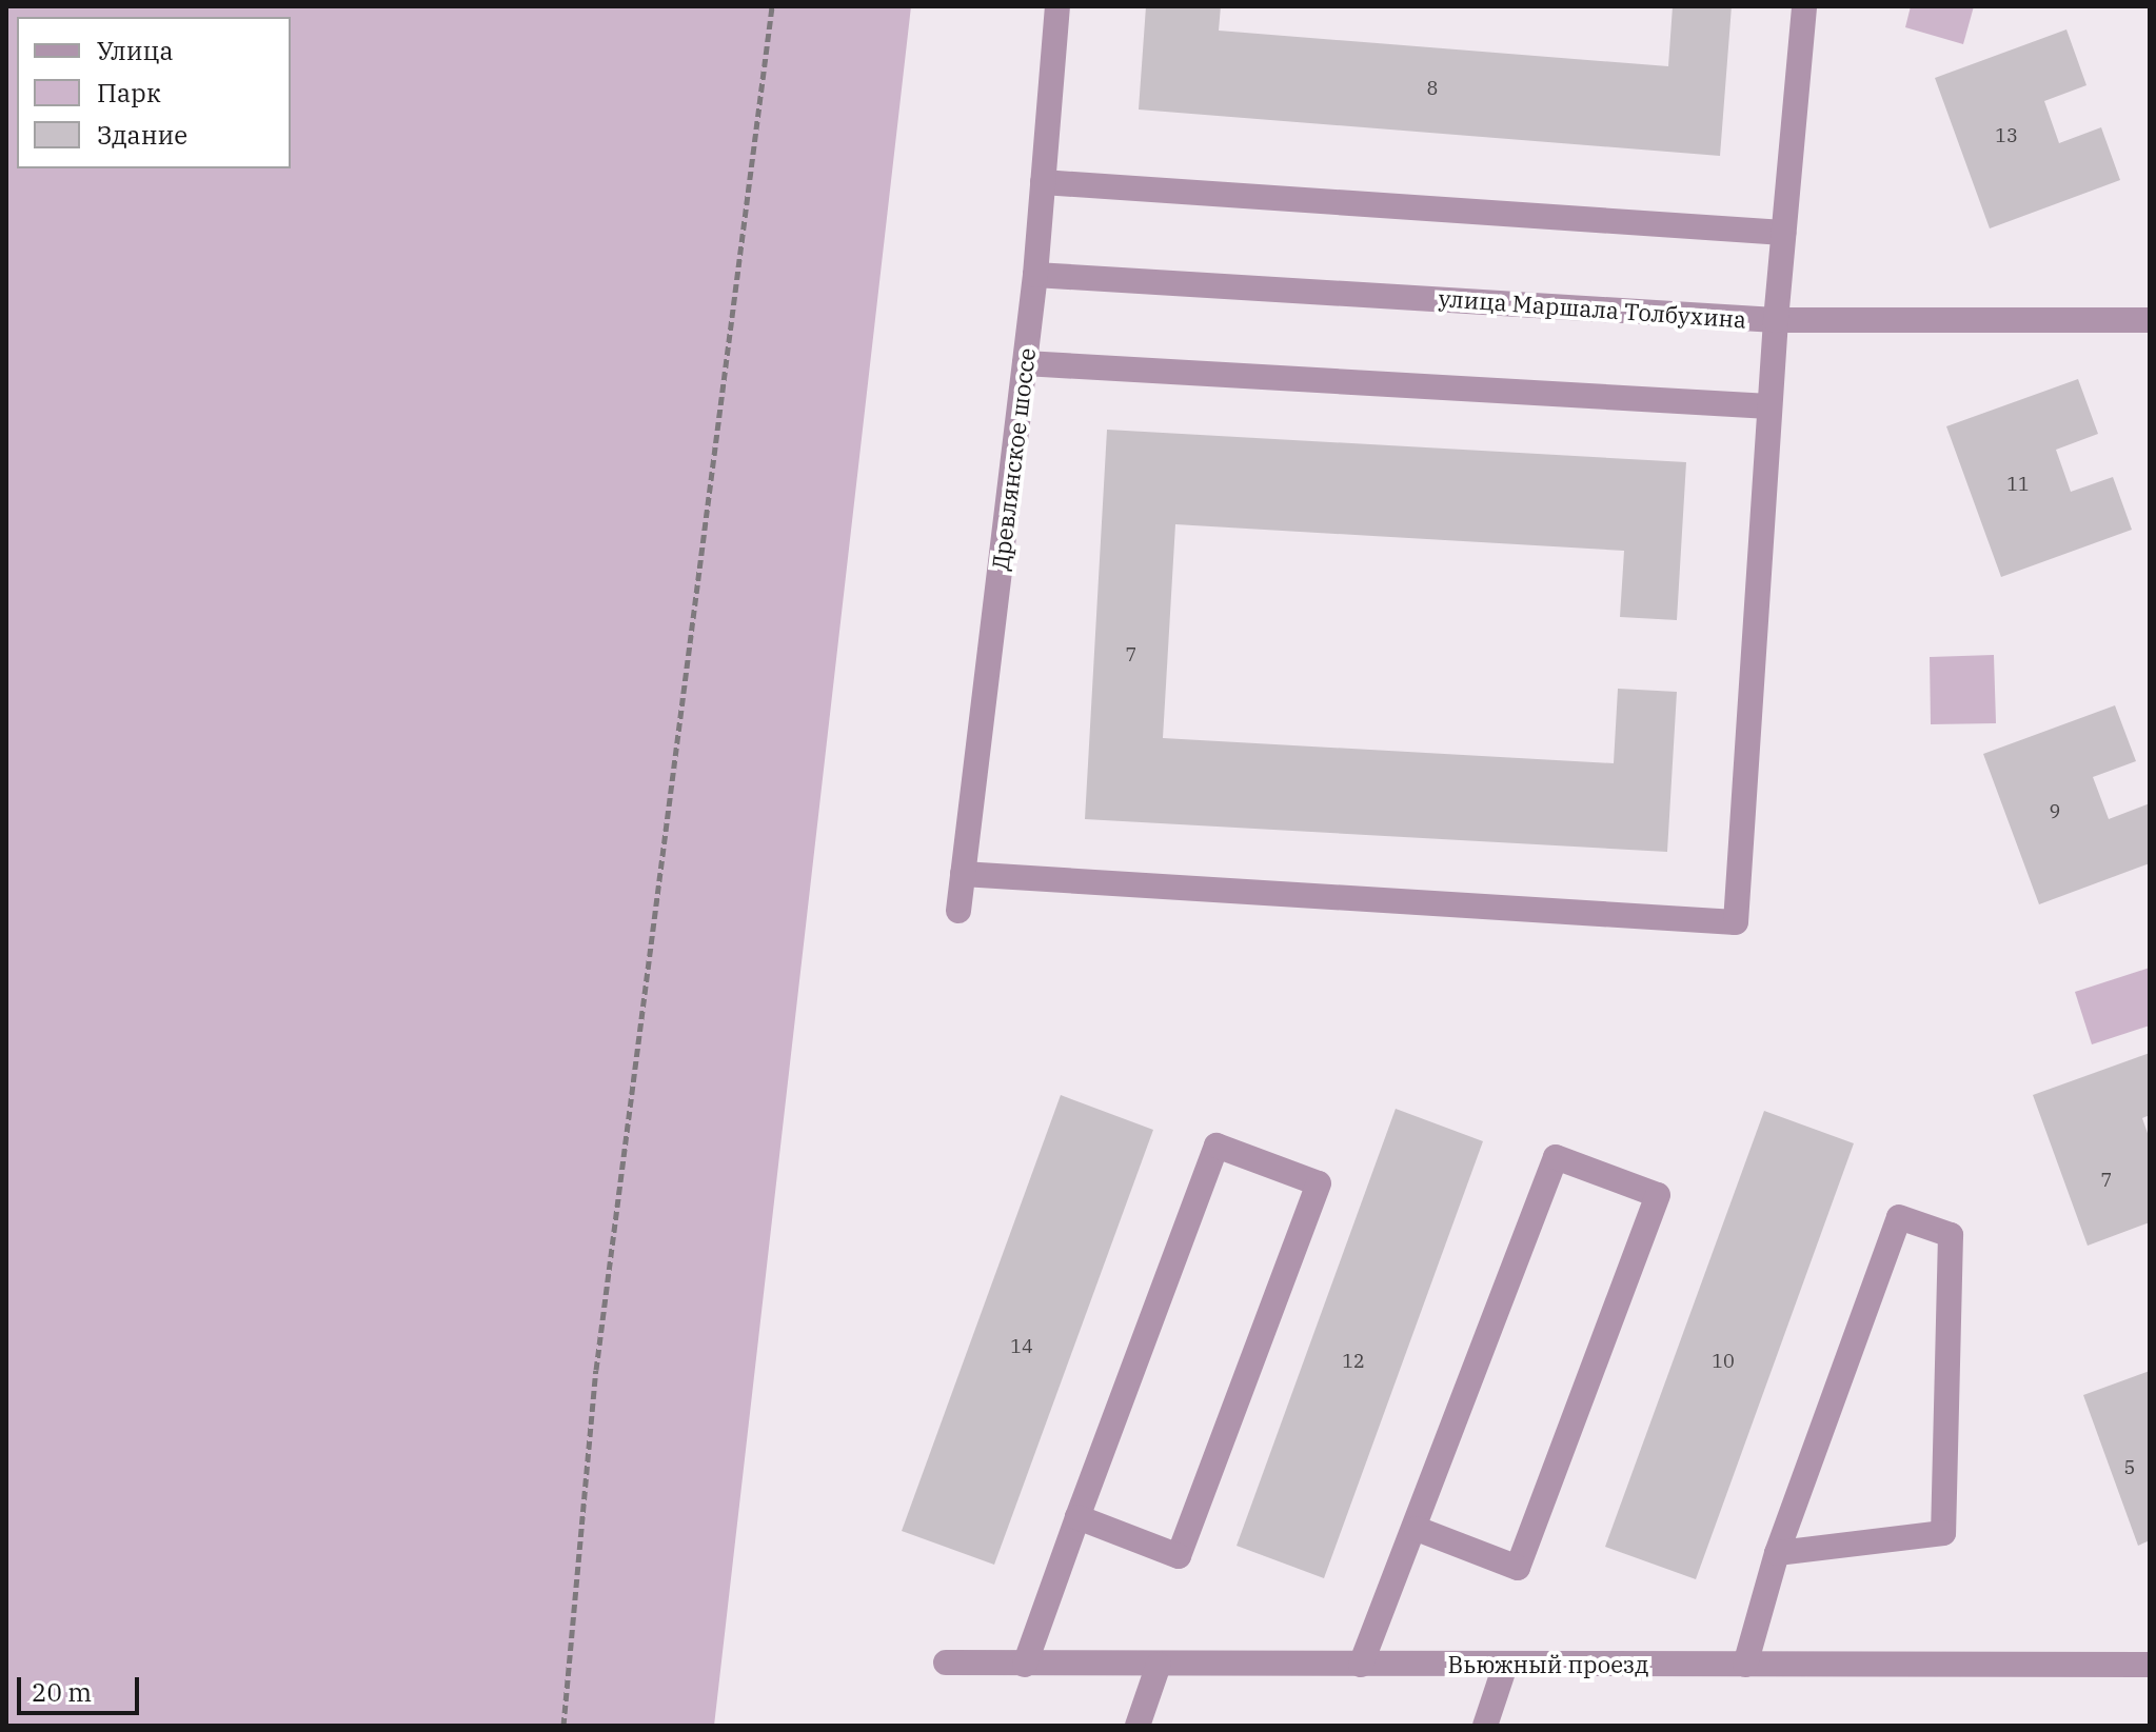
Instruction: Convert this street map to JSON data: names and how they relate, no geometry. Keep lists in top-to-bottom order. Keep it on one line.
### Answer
{"streets":{"street":["улица Маршала Толбухина","Древлянское шоссе","Вьюжный проезд"]},"crossings":[["улица Маршала Толбухина","Древлянское шоссе"]],"house_numbers":["8","13","11","7","9","7","14","12","10","5"],"legend":["Улица","Парк","Здание"],"scale_bar":"20 m"}
